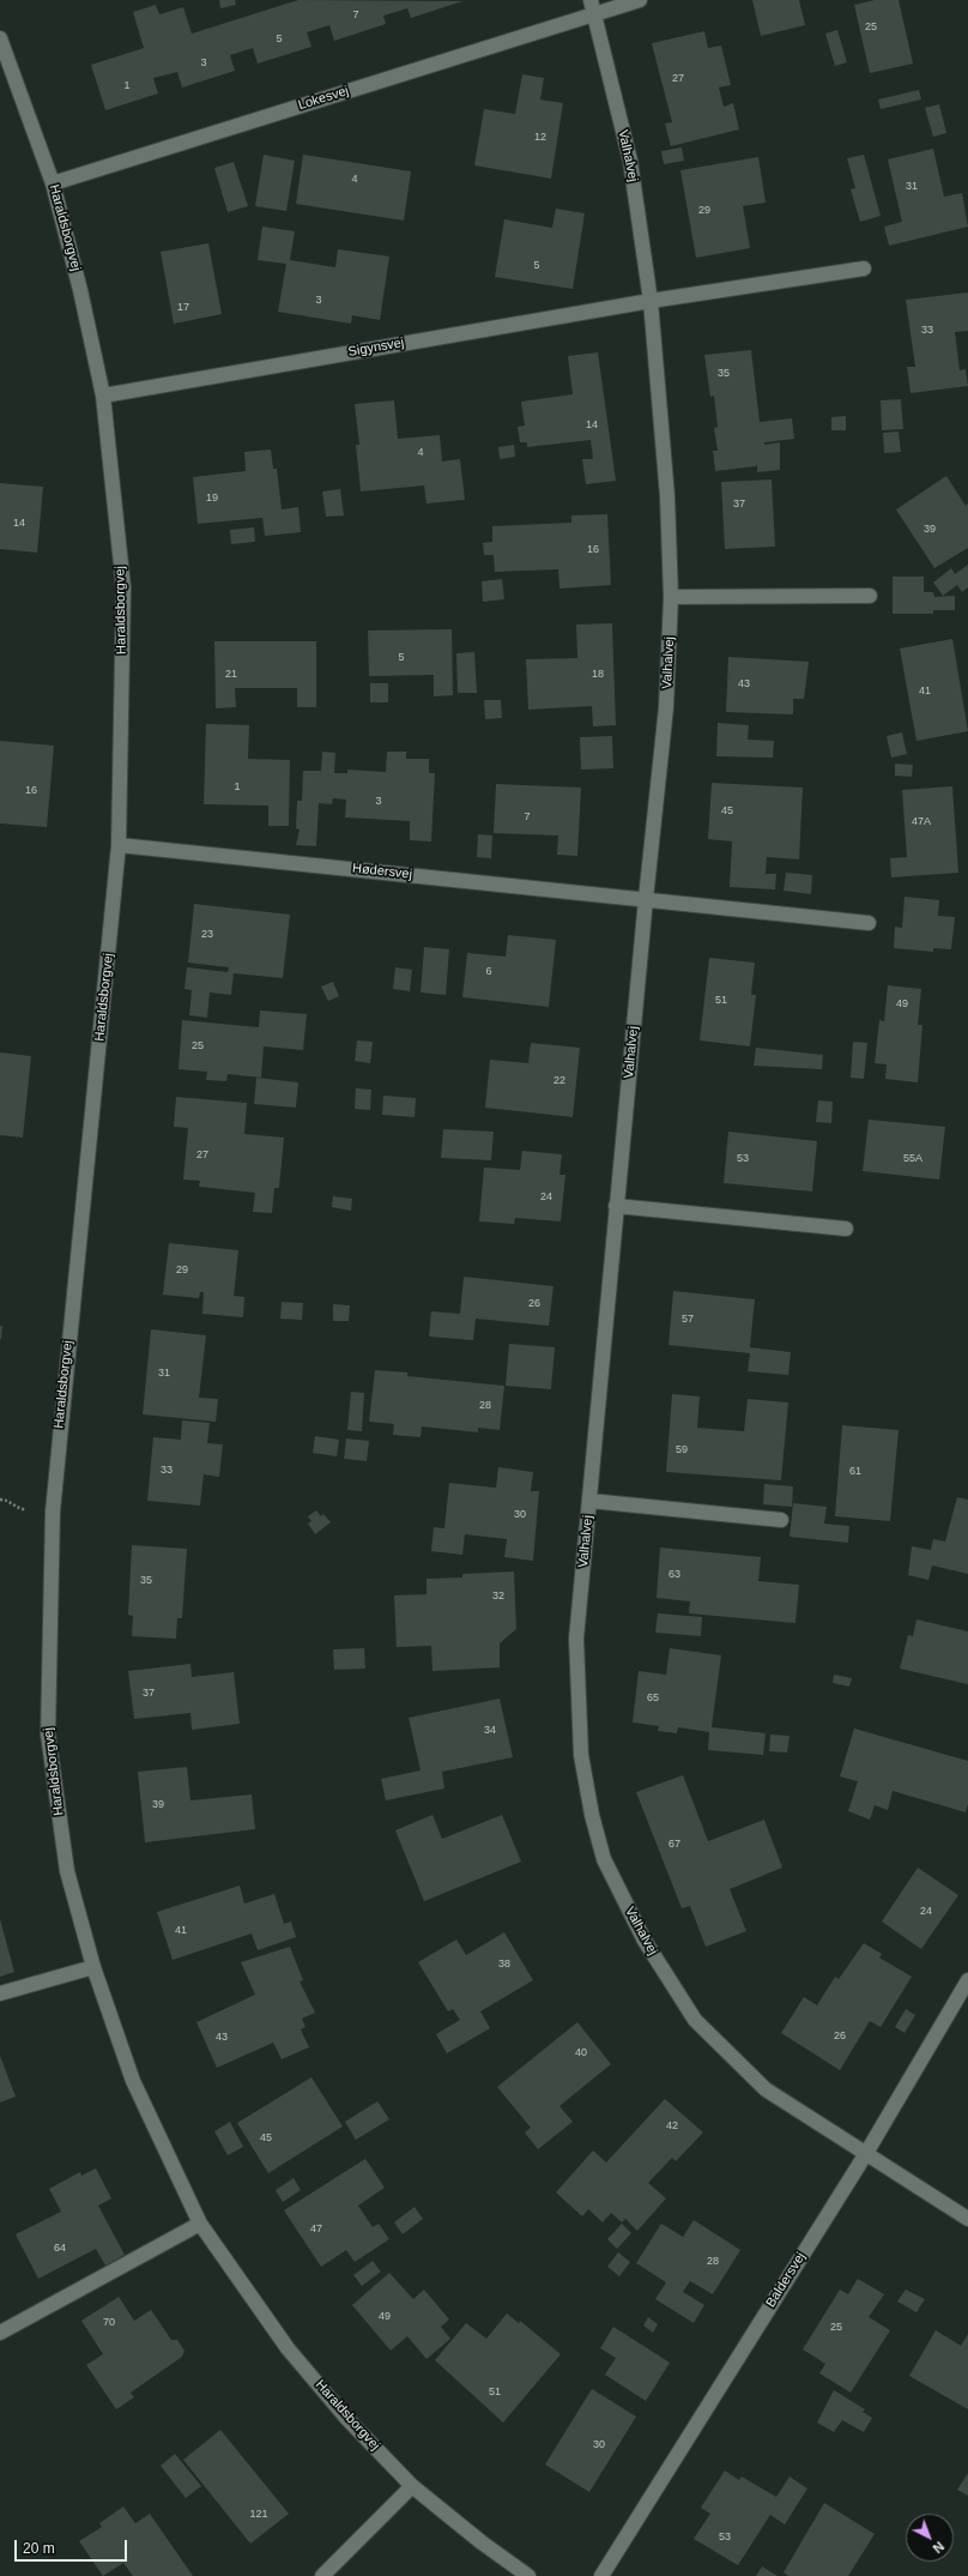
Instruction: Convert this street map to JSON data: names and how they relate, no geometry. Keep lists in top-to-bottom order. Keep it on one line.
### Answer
{"streets":{"street":["Lokesvej","Valhalvej","Haraldsborgvej","Sigynsvej","Hødersvej","Baldersvej"]},"crossings":[["Lokesvej","Valhalvej"],["Lokesvej","Haraldsborgvej"],["Valhalvej","Sigynsvej"],["Valhalvej","Hødersvej"],["Valhalvej","Baldersvej"],["Haraldsborgvej","Sigynsvej"],["Haraldsborgvej","Hødersvej"]],"house_numbers":["7","25","5","3","27","1","12","4","31","29","5","3","17","33","35","14","4","19","37","14","39","16","5","21","18","43","41","1","16","3","45","7","47A","23","6","51","49","25","22","27","53","55A","24","29","26","57","31","28","59","33","61","30","63","35","32","37","65","34","39","67","24","41","38","26","43","40","42","45","47","64","28","49","70","25","51","30","121","53"],"scale_bar":"20 m","north":"bottom right"}
